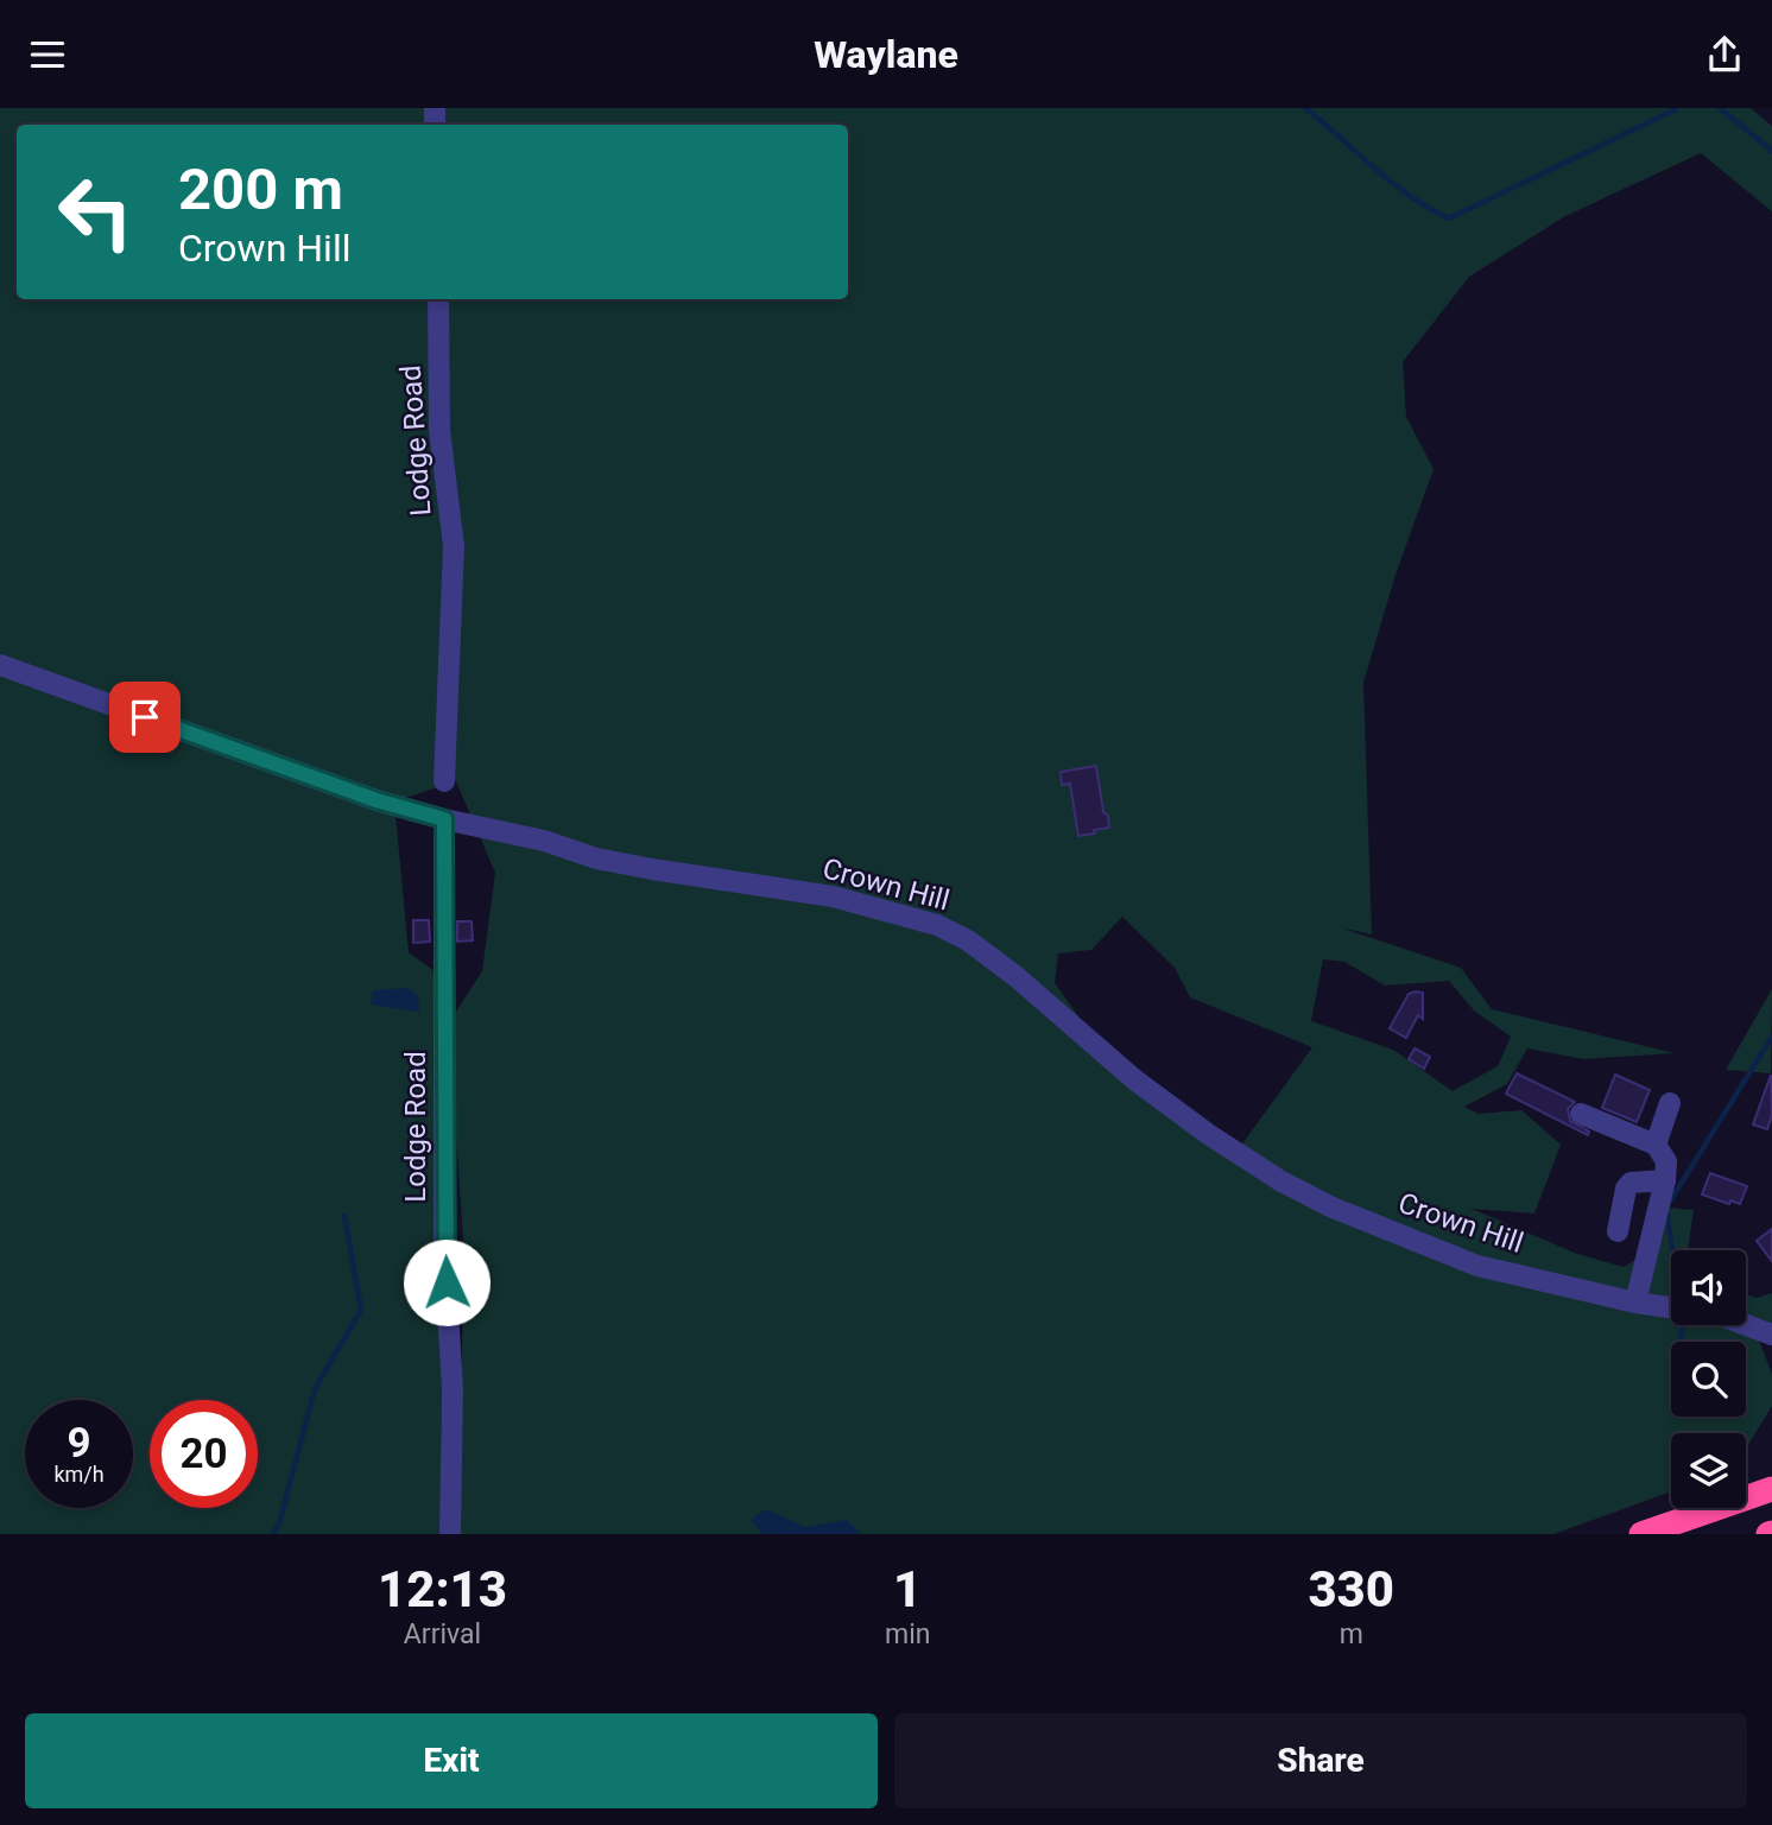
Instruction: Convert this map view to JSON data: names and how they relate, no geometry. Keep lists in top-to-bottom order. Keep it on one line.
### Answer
{"streets":{"street":["Lodge Road","Crown Hill"]},"crossings":[["Lodge Road","Crown Hill"]],"page":{"header":"Waylane","turn":["200 m","Crown Hill"],"speed":"9 km/h","limit":"20","eta":["12:13","Arrival","1","min","330","m"],"buttons":["Exit","Share"]}}
